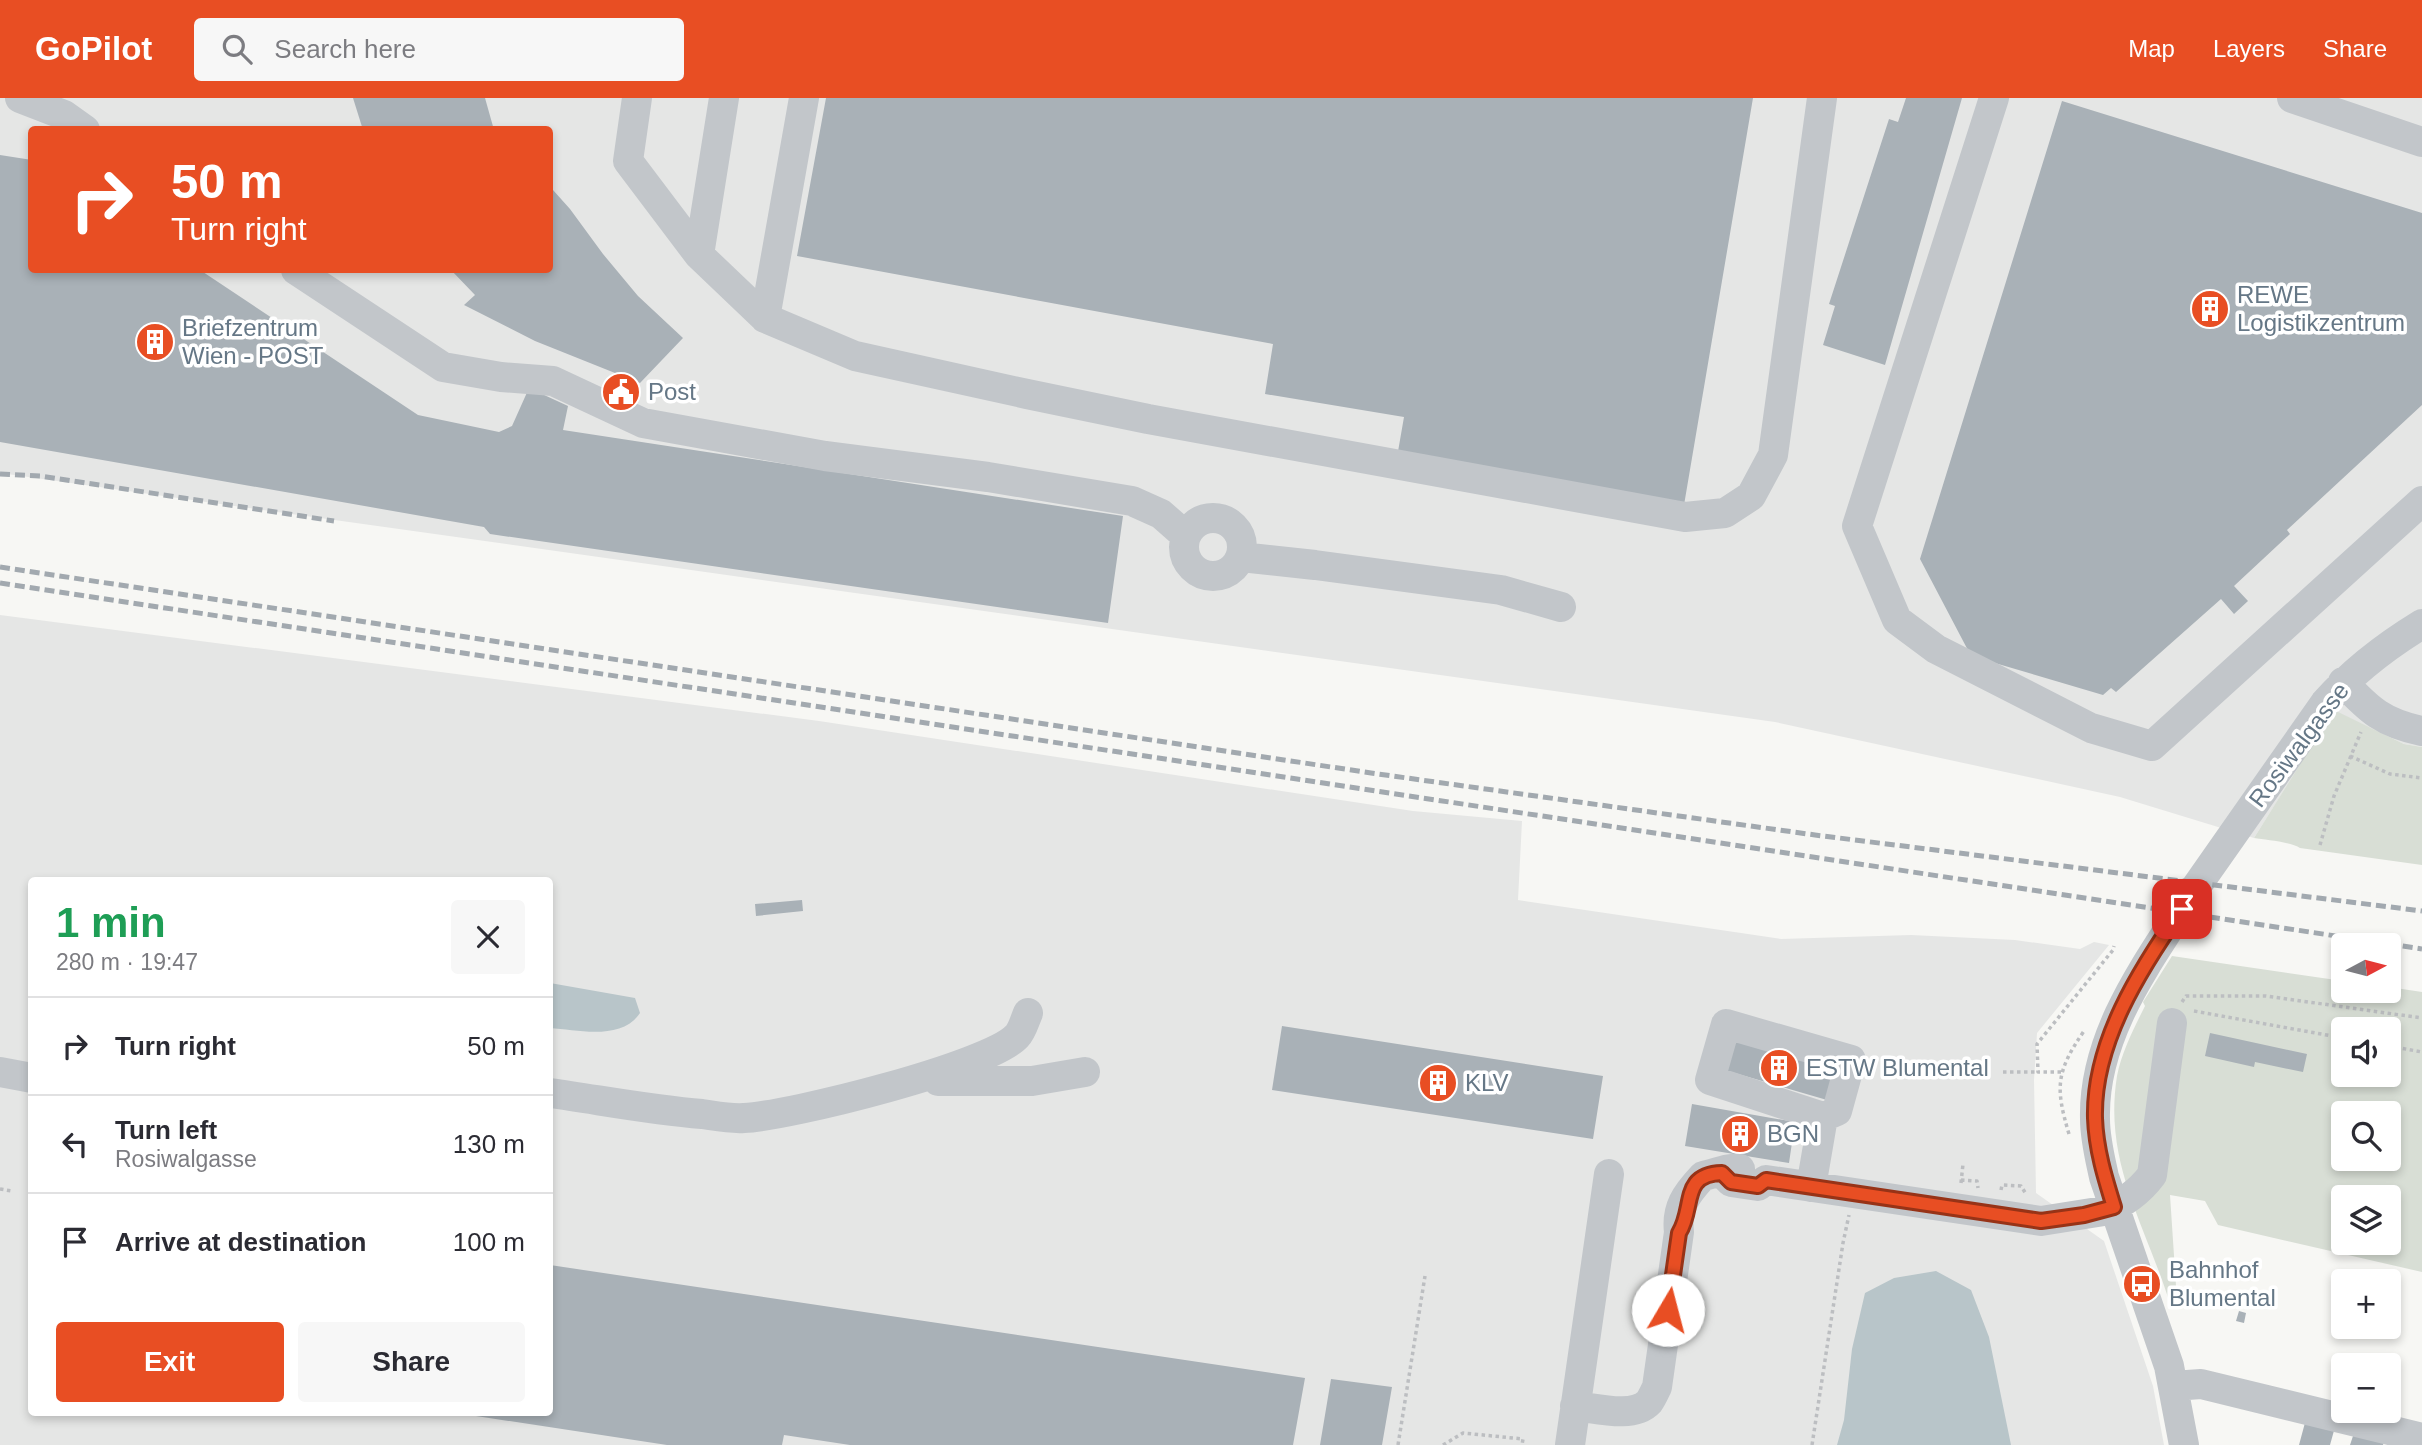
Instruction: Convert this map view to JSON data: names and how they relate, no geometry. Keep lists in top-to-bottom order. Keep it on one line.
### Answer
{"streets":{"street":["Rosiwalgasse"]},"places":{"building":["REWE Logistikzentrum","Briefzentrum Wien - POST","ESTW Blumental","KLV","BGN"],"public building":["Post"],"bus stop":["Bahnhof Blumental"]},"north":"right","page":{"header":"GoPilot","search":"Search here","nav":["Map","Layers","Share"],"turn":["50 m","Turn right"],"heading":["1 min","280 m · 19:47"],"map_buttons":["+","−"],"list":[{"name":"Turn right","value":"50 m"},{"name":"Turn left","note":"Rosiwalgasse","value":"130 m"},{"name":"Arrive at destination","value":"100 m"}],"buttons":["Exit","Share"]}}
